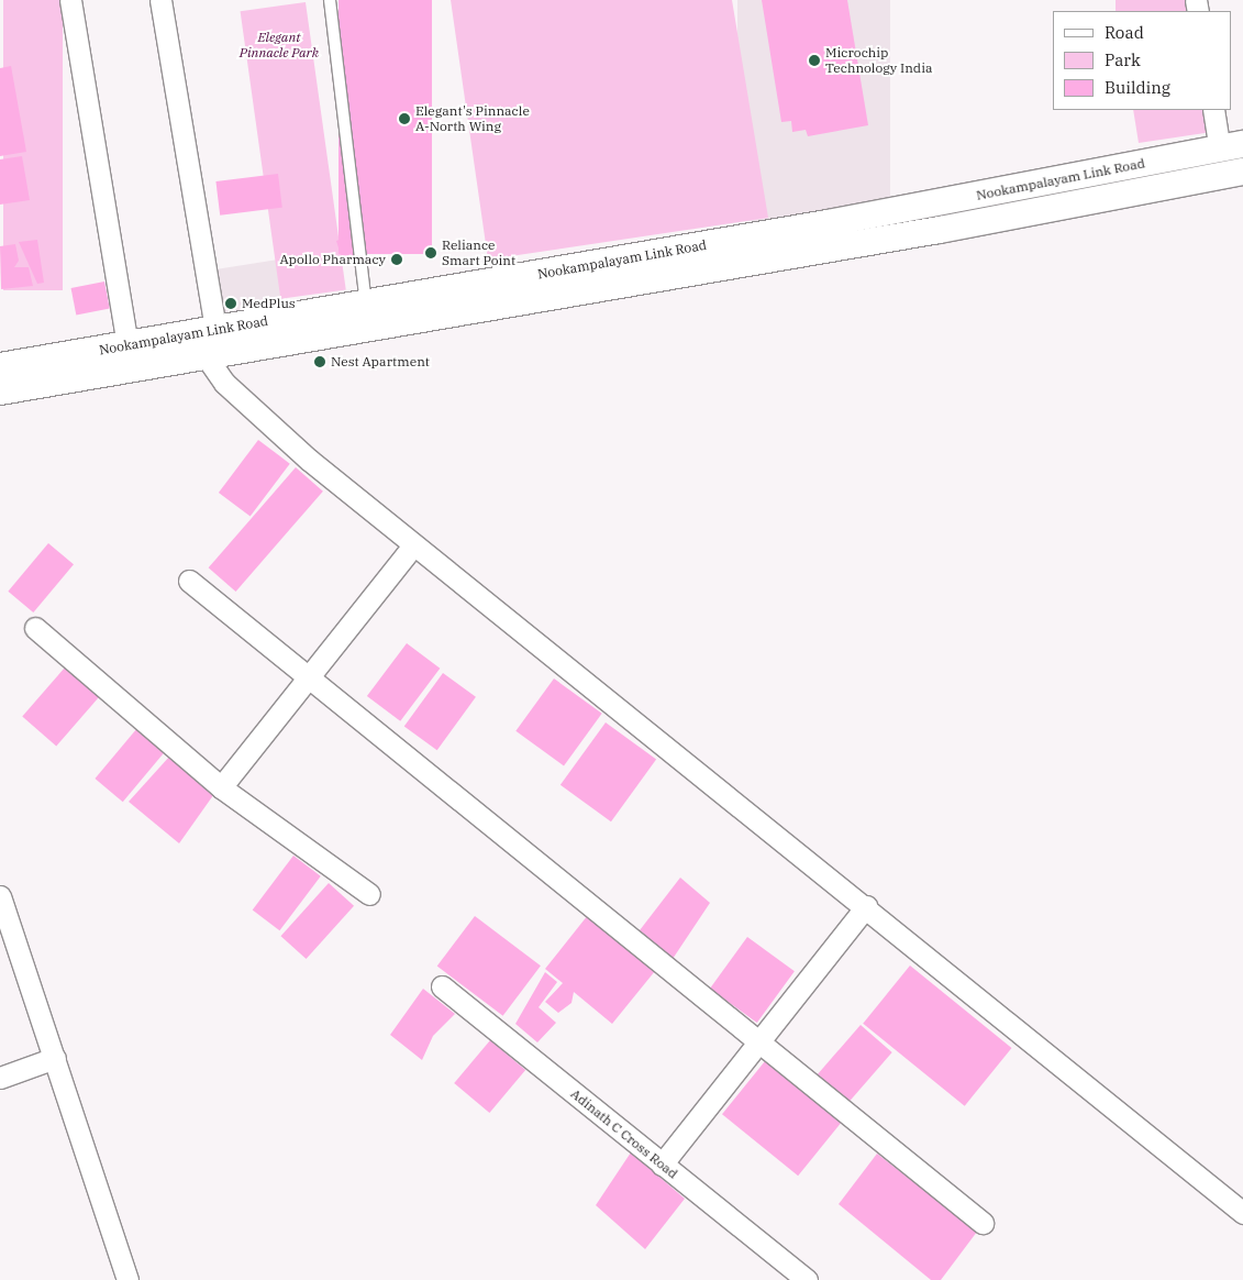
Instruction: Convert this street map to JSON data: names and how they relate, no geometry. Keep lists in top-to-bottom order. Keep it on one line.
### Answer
{"streets":{"street":["Nookampalayam Link Road","Adinath C Cross Road"]},"parks":["Elegant Pinnacle Park"],"places":["Microchip Technology India","Elegant's Pinnacle A-North Wing","Reliance Smart Point","Apollo Pharmacy","MedPlus","Nest Apartment"],"legend":["Road","Park","Building"]}
